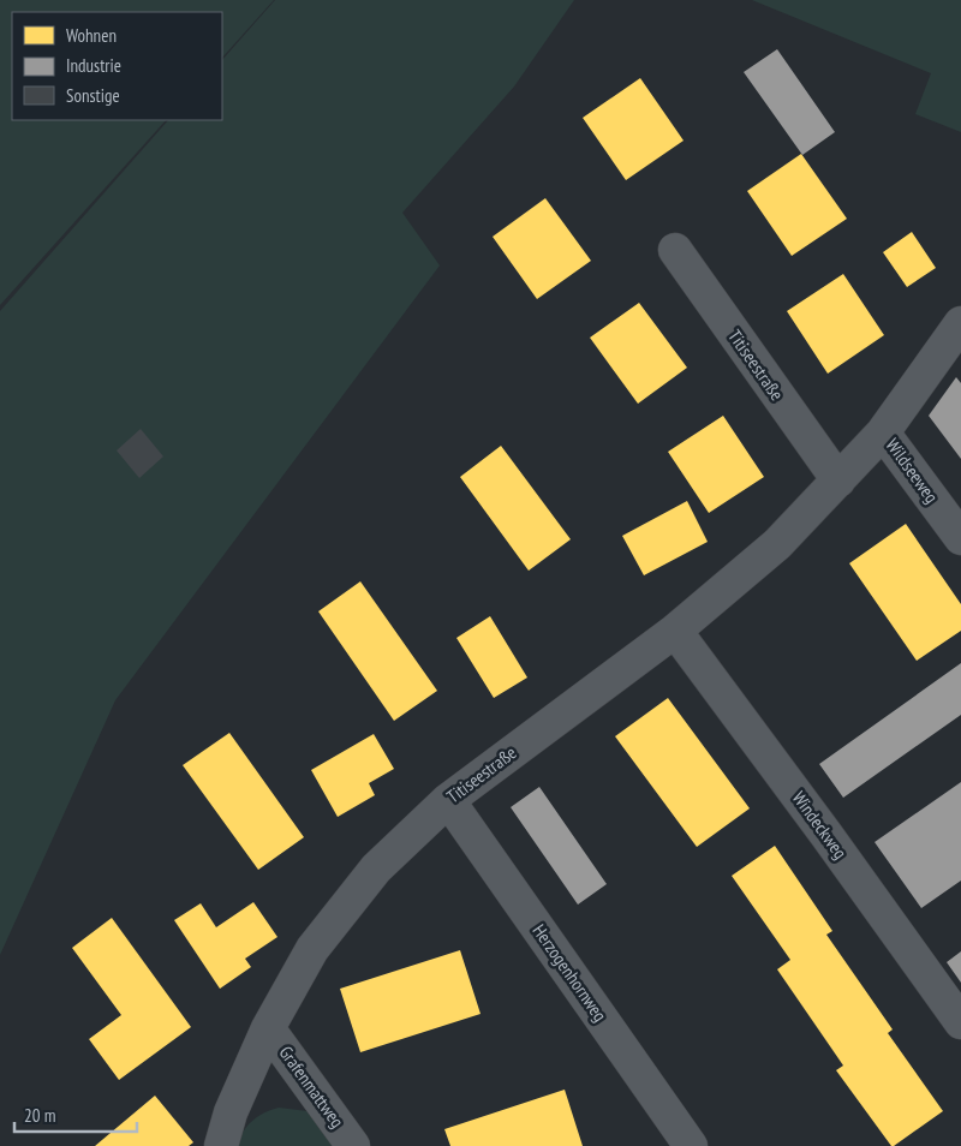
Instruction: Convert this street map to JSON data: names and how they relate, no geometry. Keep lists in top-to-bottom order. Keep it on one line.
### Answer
{"streets":{"street":["Titiseestraße","Wildseeweg","Windeckweg","Herzogenhornweg","Grafenmattweg"]},"crossings":[["Titiseestraße","Wildseeweg"],["Titiseestraße","Windeckweg"],["Titiseestraße","Herzogenhornweg"],["Titiseestraße","Grafenmattweg"]],"legend":["Wohnen","Industrie","Sonstige"],"scale_bar":"20 m"}
